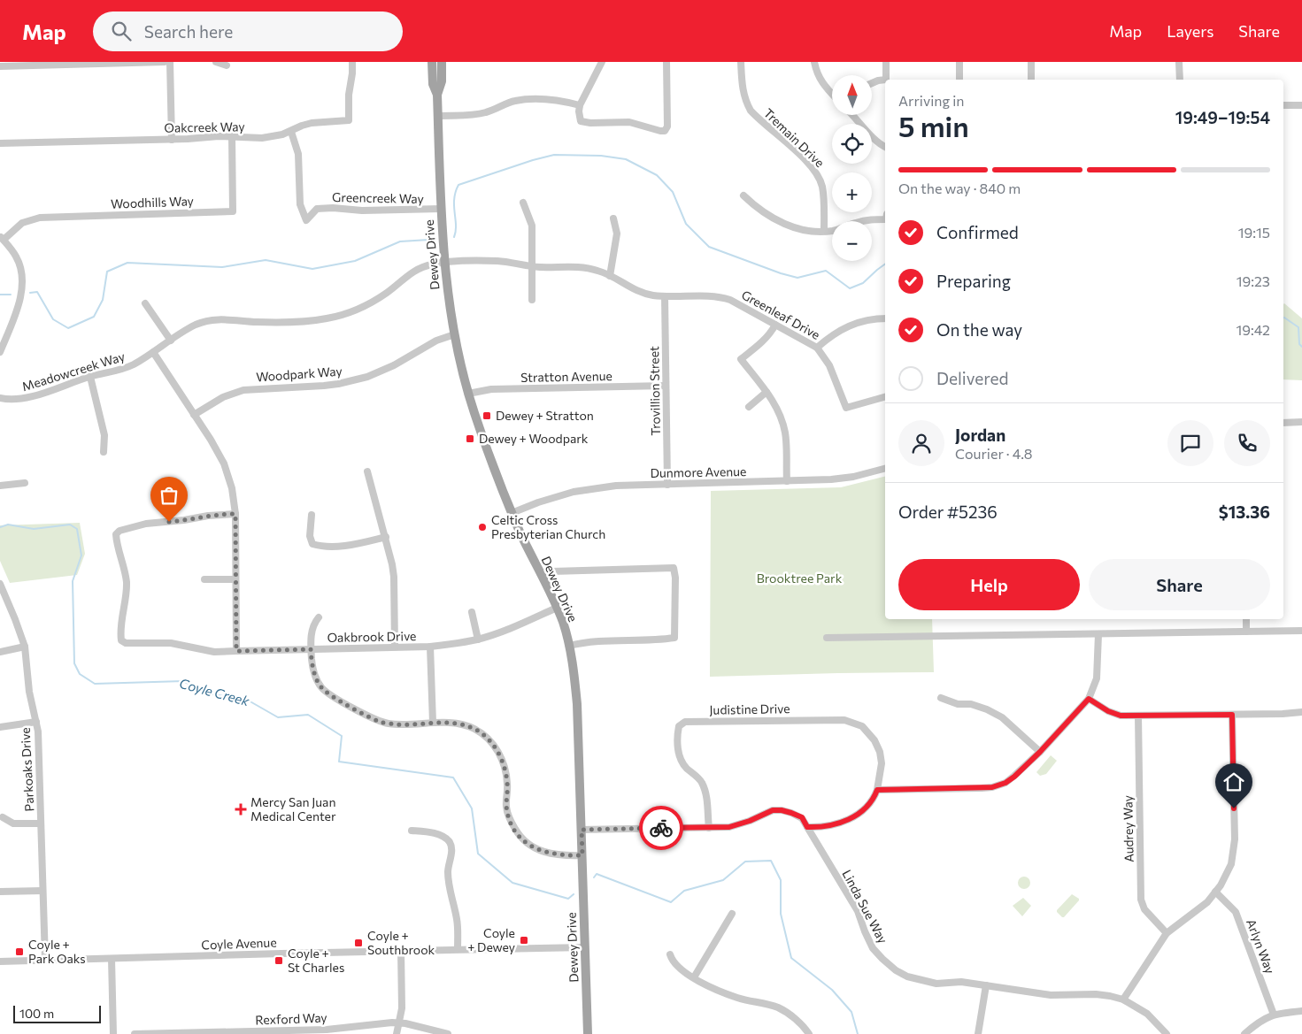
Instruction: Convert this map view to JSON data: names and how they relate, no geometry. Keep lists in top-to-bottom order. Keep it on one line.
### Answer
{"streets":{"main road":["Dewey Drive"],"street":["Oakcreek Way","Tremain Drive","Greencreek Way","Woodhills Way","Greenleaf Drive","Meadowcreek Way","Woodpark Way","Stratton Avenue","Trovillion Street","Dunmore Avenue","Oakbrook Drive","Judistine Drive","Parkoaks Drive","Audrey Way","Linda Sue Way","Coyle Avenue","Arlyn Way","Rexford Way"]},"crossings":[["Oakcreek Way","Greencreek Way"],["Oakcreek Way","Woodhills Way"],["Greencreek Way","Dewey Drive"],["Dewey Drive","Greenleaf Drive"],["Dewey Drive","Meadowcreek Way"],["Dewey Drive","Woodpark Way"],["Dewey Drive","Stratton Avenue"],["Dewey Drive","Dunmore Avenue"],["Dewey Drive","Oakbrook Drive"],["Dewey Drive","Linda Sue Way"],["Dewey Drive","Coyle Avenue"],["Greenleaf Drive","Meadowcreek Way"],["Greenleaf Drive","Trovillion Street"],["Stratton Avenue","Trovillion Street"],["Trovillion Street","Dunmore Avenue"],["Judistine Drive","Linda Sue Way"],["Parkoaks Drive","Coyle Avenue"]],"water":["Coyle Creek"],"parks":["Brooktree Park"],"places":{"transit":["Dewey + Stratton","Dewey + Woodpark","Coyle + Dewey","Coyle + Southbrook","Coyle + Park Oaks","Coyle + St Charles"],"other":["Celtic Cross Presbyterian Church"],"health":["Mercy San Juan Medical Center"]},"scale_bar":"100 m","north":"top","page":{"header":"Map","search":"Search here","nav":["Map","Layers","Share"],"map_buttons":["+","−"],"heading":["5 min","Arriving in","19:49–19:54"],"panel":["Jordan","Courier · 4.8","Order #5236","$13.36"],"bar":"On the way · 840 m","list":[["Confirmed","19:15"],["Preparing","19:23"],["On the way","19:42"],"Delivered"],"buttons":["Help","Share"],"scale":"100 m"}}
